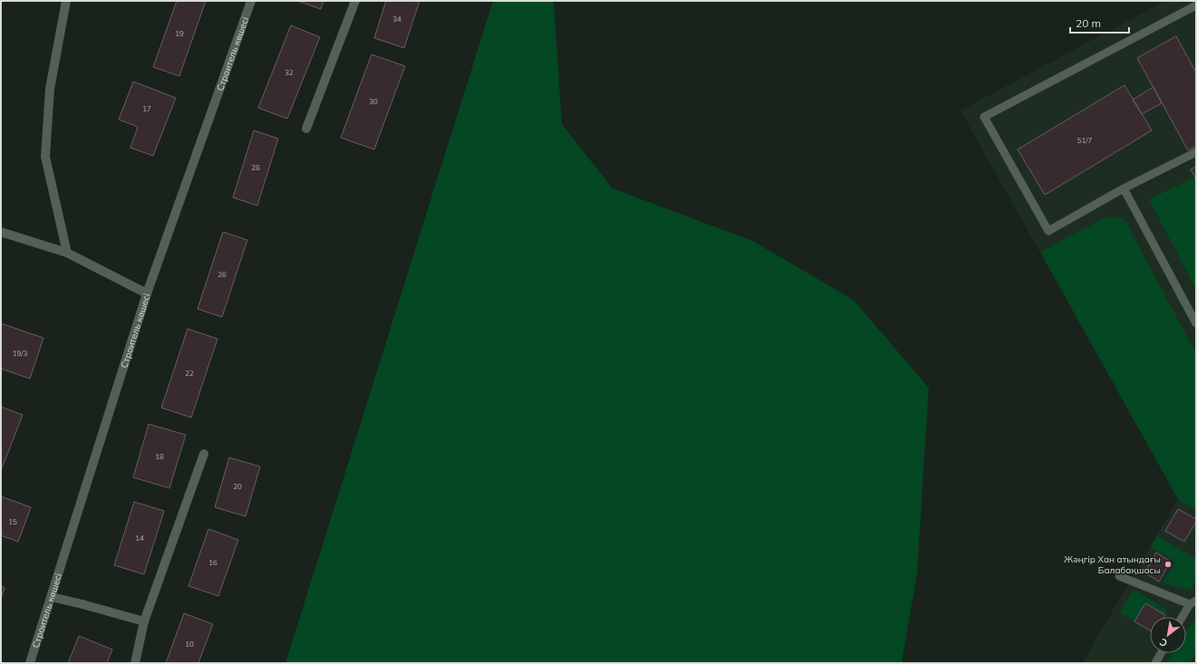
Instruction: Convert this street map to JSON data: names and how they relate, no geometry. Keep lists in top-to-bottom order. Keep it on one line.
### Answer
{"streets":{"street":["Строитель көшесі"]},"places":["Жәңгір Хан атындағы Балабақшасы"],"house_numbers":["34","19","32","30","17","51/7","28","26","19/3","22","18","20","15","14","16","10"],"scale_bar":"20 m","north":"bottom left"}
